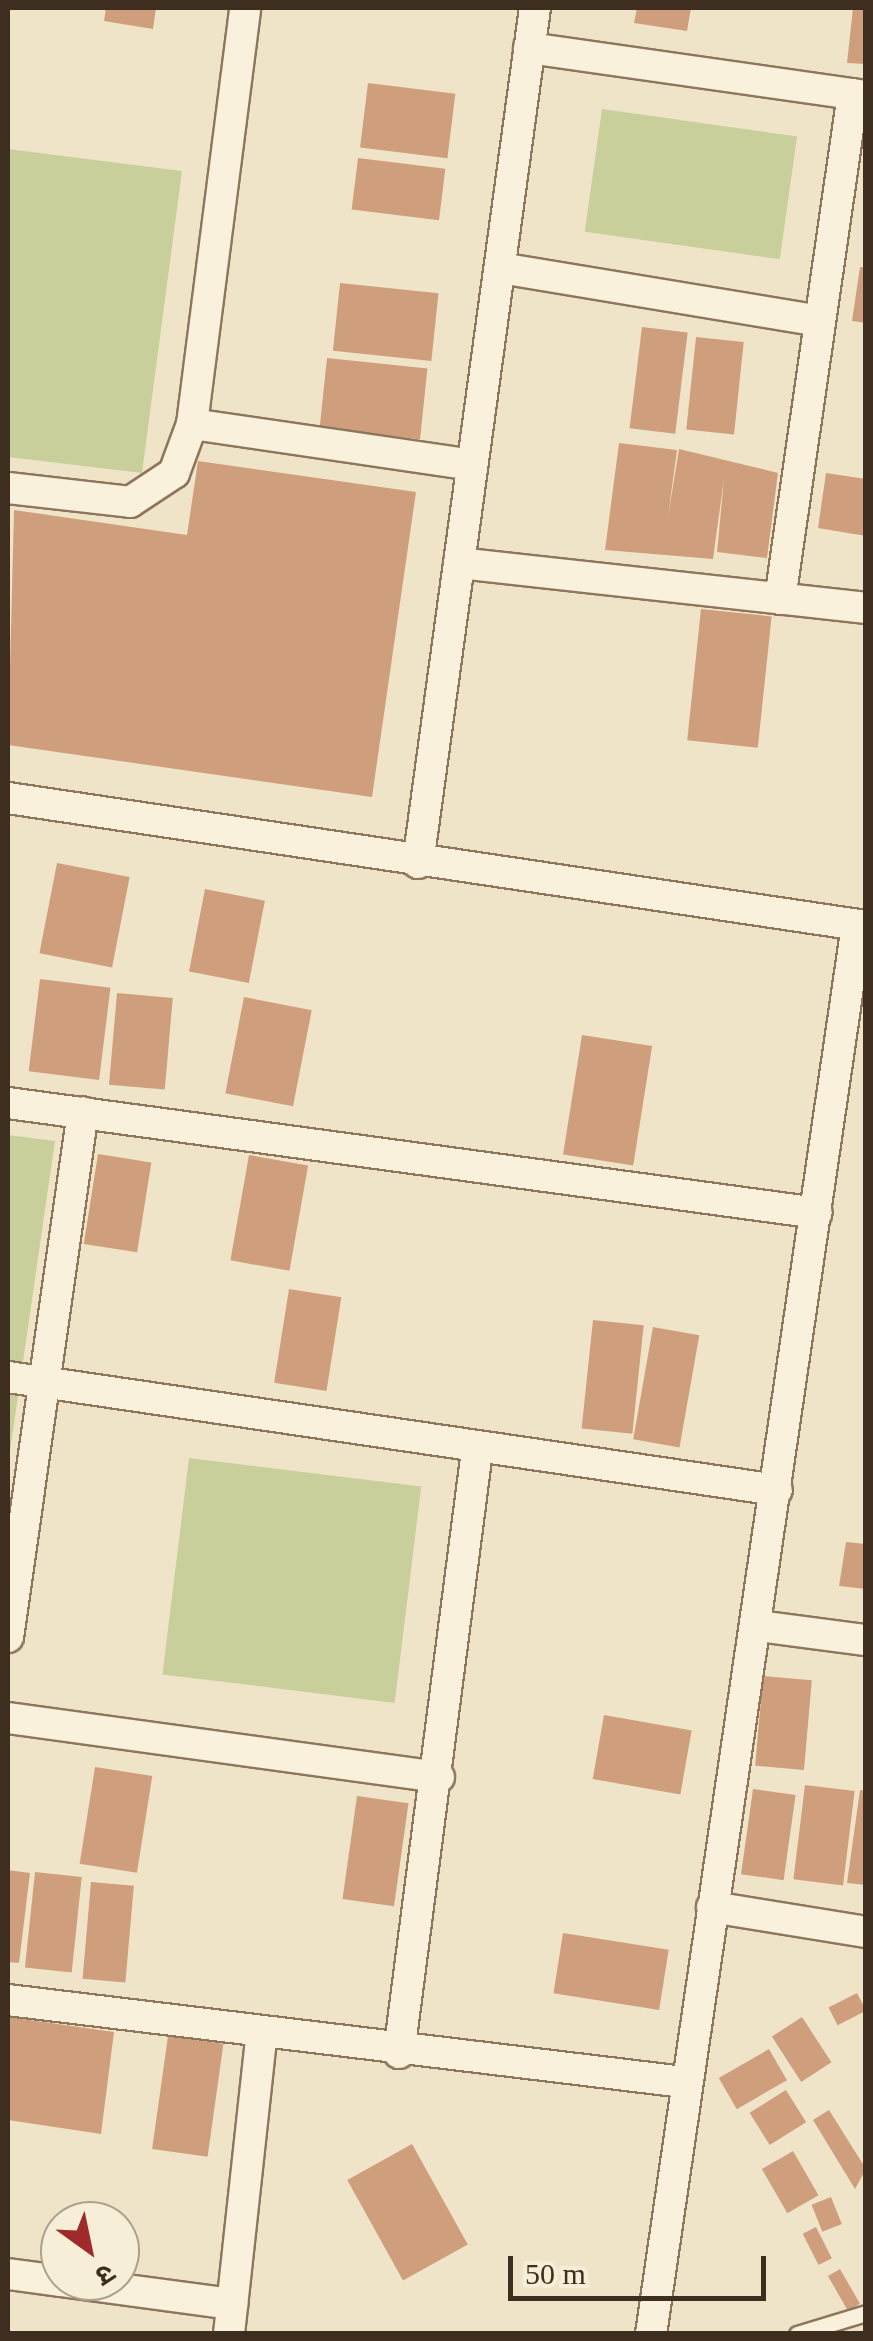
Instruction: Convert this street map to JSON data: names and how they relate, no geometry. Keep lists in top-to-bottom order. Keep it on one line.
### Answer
{"scale_bar":"50 m","north":"bottom right"}
